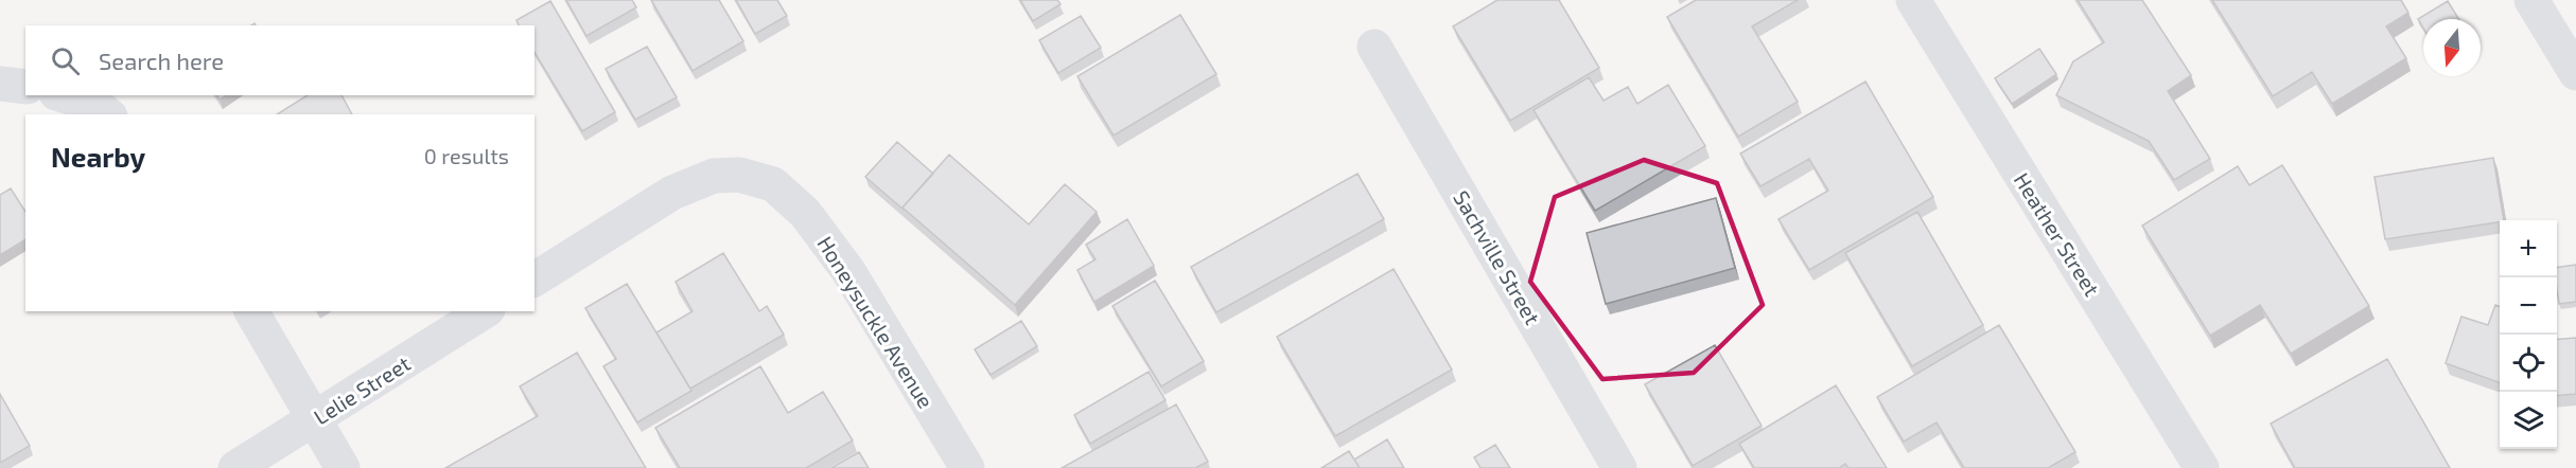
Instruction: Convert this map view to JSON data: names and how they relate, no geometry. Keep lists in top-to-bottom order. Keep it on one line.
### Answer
{"streets":{"street":["Heather Street","Sachville Street","Honeysuckle Avenue","Lelie Street"]},"north":"bottom","page":{"search":"Search here","heading":["Nearby","0 results"],"map_buttons":["+","−"]}}
